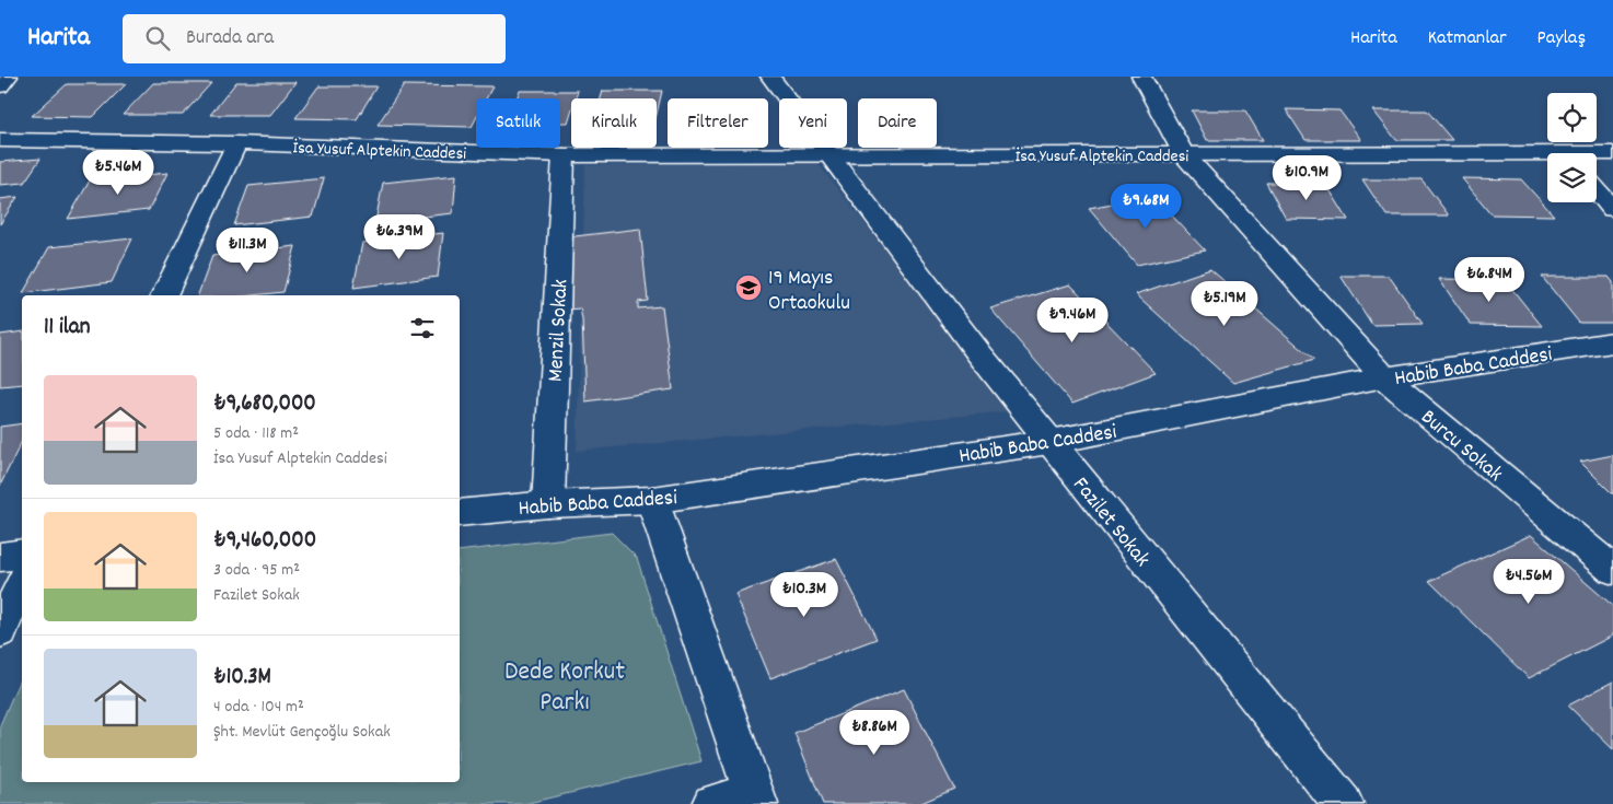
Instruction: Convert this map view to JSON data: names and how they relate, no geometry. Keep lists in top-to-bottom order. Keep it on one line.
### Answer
{"streets":{"street":["İsa Yusuf Alptekin Caddesi","Menzil Sokak","Habib Baba Caddesi","Burcu Sokak","Fazilet Sokak"]},"crossings":[["İsa Yusuf Alptekin Caddesi","Menzil Sokak"],["İsa Yusuf Alptekin Caddesi","Burcu Sokak"],["İsa Yusuf Alptekin Caddesi","Fazilet Sokak"],["Menzil Sokak","Habib Baba Caddesi"],["Habib Baba Caddesi","Burcu Sokak"],["Habib Baba Caddesi","Fazilet Sokak"]],"parks":["Dede Korkut Parkı"],"places":{"school or university":["19 Mayıs Ortaokulu"]},"page":{"header":"Harita","search":"Burada ara","nav":["Harita","Katmanlar","Paylaş"],"chip":["Satılık","Kiralık","Filtreler","Yeni","Daire"],"price":["₺5.46M","₺10.9M","₺9.68M","₺6.39M","₺11.3M","₺6.84M","₺5.19M","₺9.46M","₺4.56M","₺10.3M","₺8.86M"],"heading":"11 ilan","list":[{"name":"₺9,680,000","note":"5 oda · 118 m² · İsa Yusuf Alptekin Caddesi"},{"name":"₺9,460,000","note":"3 oda · 95 m² · Fazilet Sokak"},{"name":"₺10.3M","note":"4 oda · 104 m² · Şht. Mevlüt Gençoğlu Sokak"}]}}
